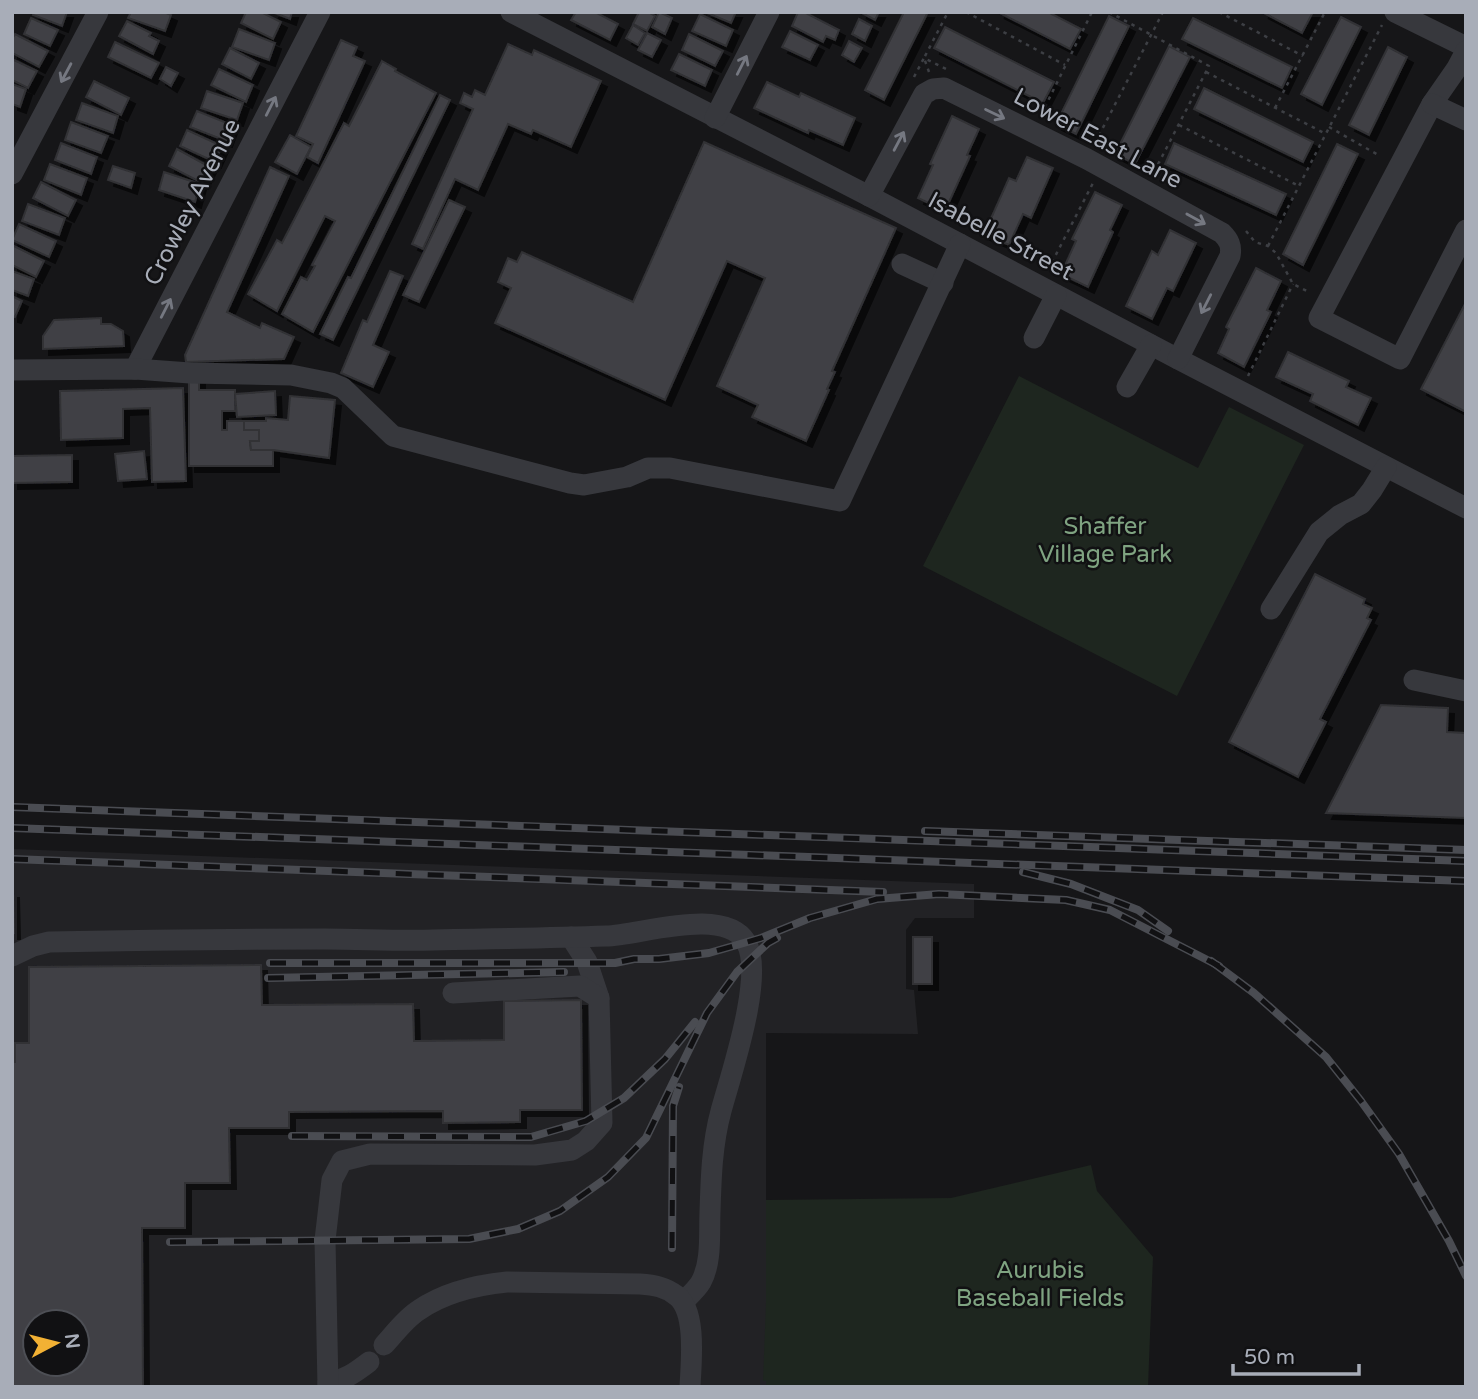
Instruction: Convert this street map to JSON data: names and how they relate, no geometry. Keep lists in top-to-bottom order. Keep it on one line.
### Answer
{"streets":{"street":["Lower East Lane","Crowley Avenue","Isabelle Street"]},"crossings":[["Lower East Lane","Isabelle Street"]],"one_way":["Crowley Avenue"],"parks":["Shaffer Village Park","Aurubis Baseball Fields"],"scale_bar":"50 m","north":"right"}
